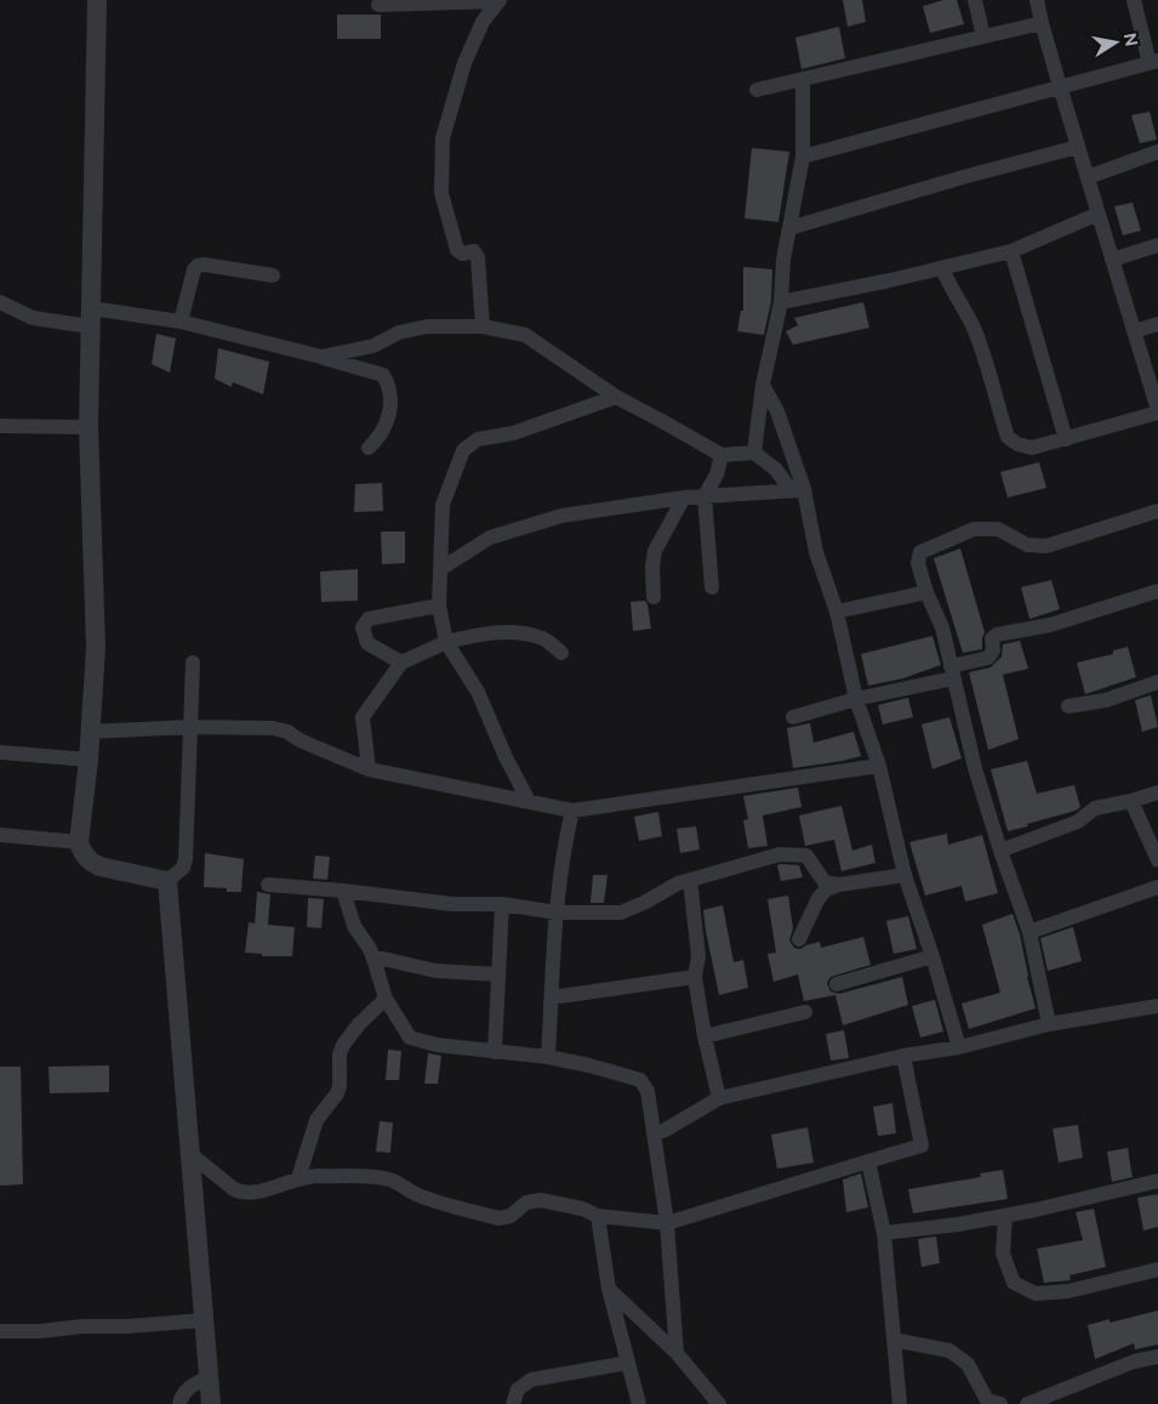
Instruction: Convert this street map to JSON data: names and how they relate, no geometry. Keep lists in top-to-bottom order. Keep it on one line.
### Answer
{"north":"right"}
